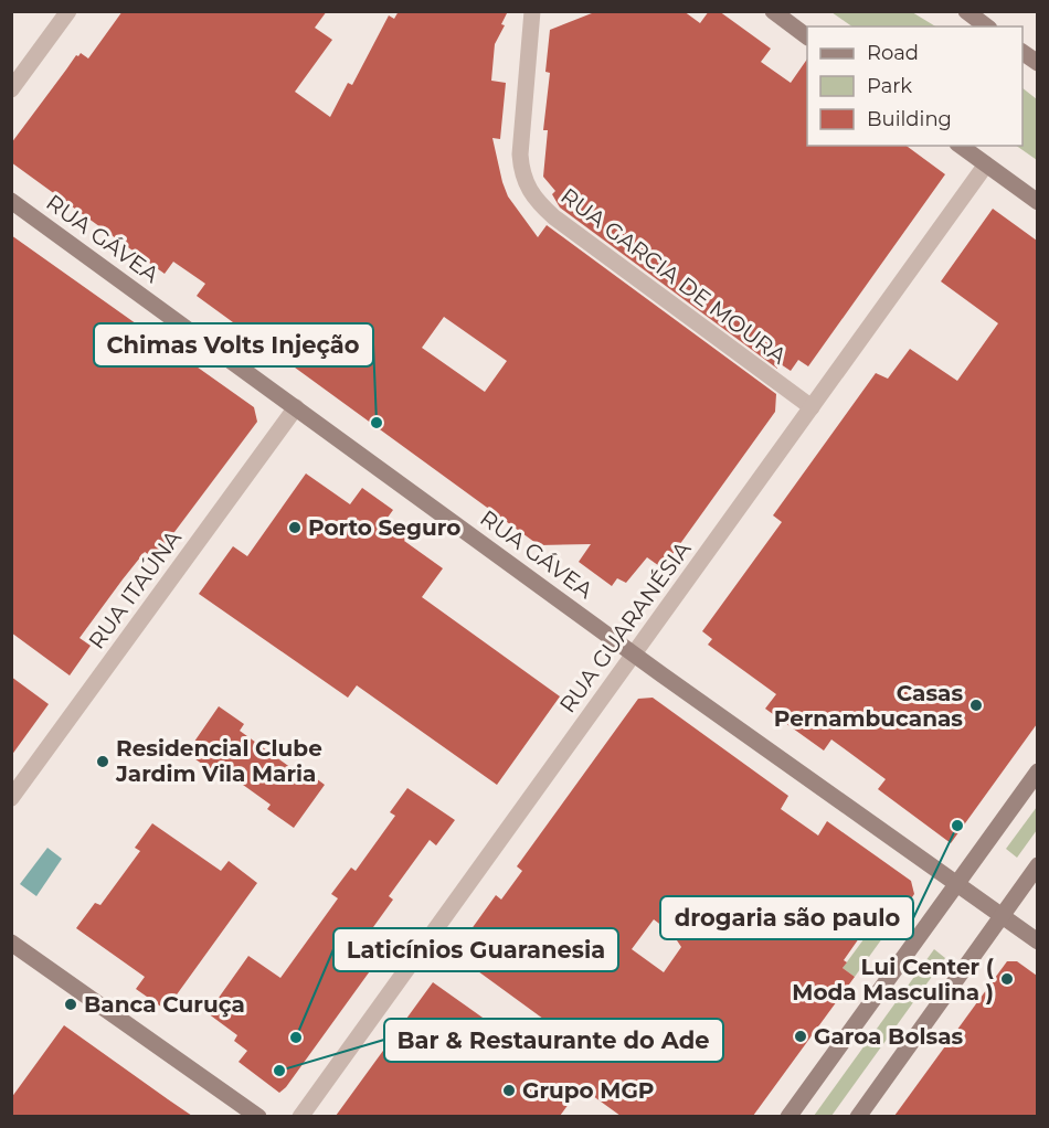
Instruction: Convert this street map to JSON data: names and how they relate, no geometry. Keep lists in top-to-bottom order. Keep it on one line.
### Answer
{"streets":{"street":["RUA GÁVEA","RUA GARCIA DE MOURA","RUA ITAÚNA","RUA GUARANÉSIA"]},"crossings":[["RUA GÁVEA","RUA ITAÚNA"],["RUA GÁVEA","RUA GUARANÉSIA"],["RUA GARCIA DE MOURA","RUA GUARANÉSIA"]],"places":["Chimas Volts Injeção","Porto Seguro","Casas Pernambucanas","Residencial Clube Jardim Vila Maria","drogaria são paulo","Lui Center ( Moda Masculina )","Banca Curuça","Garoa Bolsas","Laticínios Guaranesia","Bar & Restaurante do Ade","Grupo MGP"],"legend":["Road","Park","Building"]}
